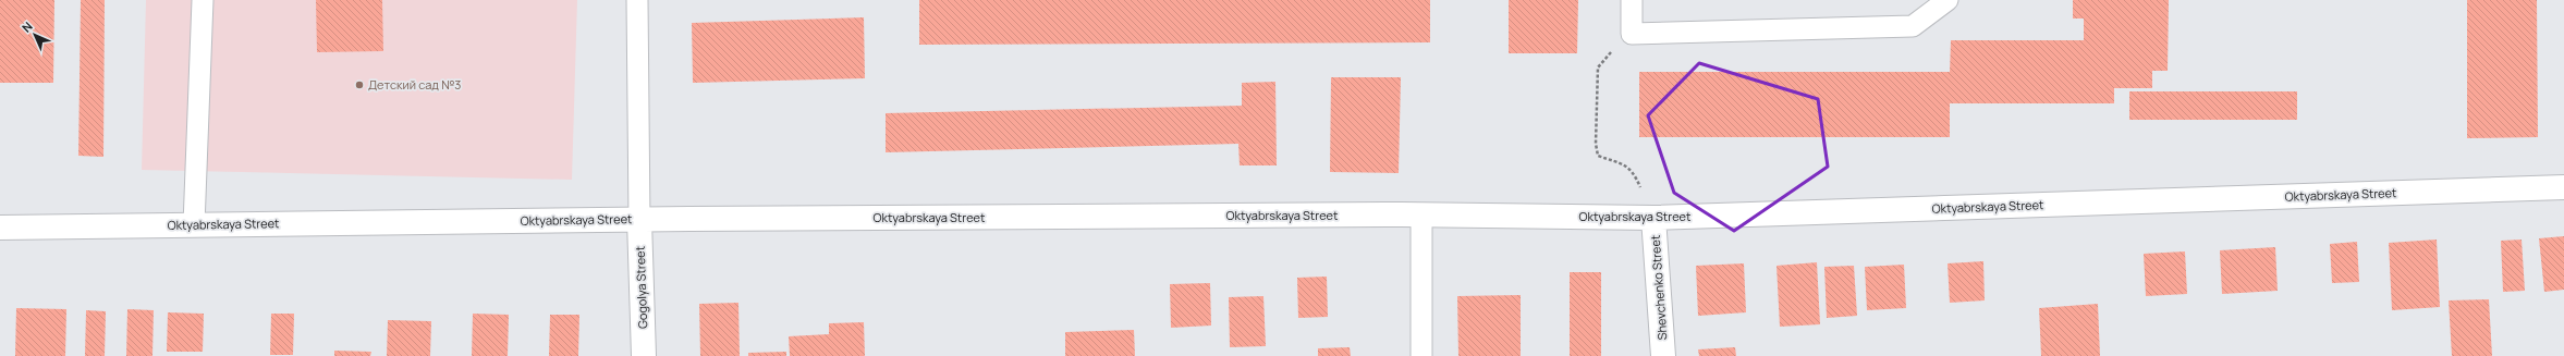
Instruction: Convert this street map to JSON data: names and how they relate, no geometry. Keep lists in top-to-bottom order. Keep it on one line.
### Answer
{"streets":{"street":["Oktyabrskaya Street","Gogolya Street","Shevchenko Street"]},"crossings":[["Oktyabrskaya Street","Gogolya Street"],["Oktyabrskaya Street","Shevchenko Street"]],"places":["Детский сад №3"],"north":"top left"}
